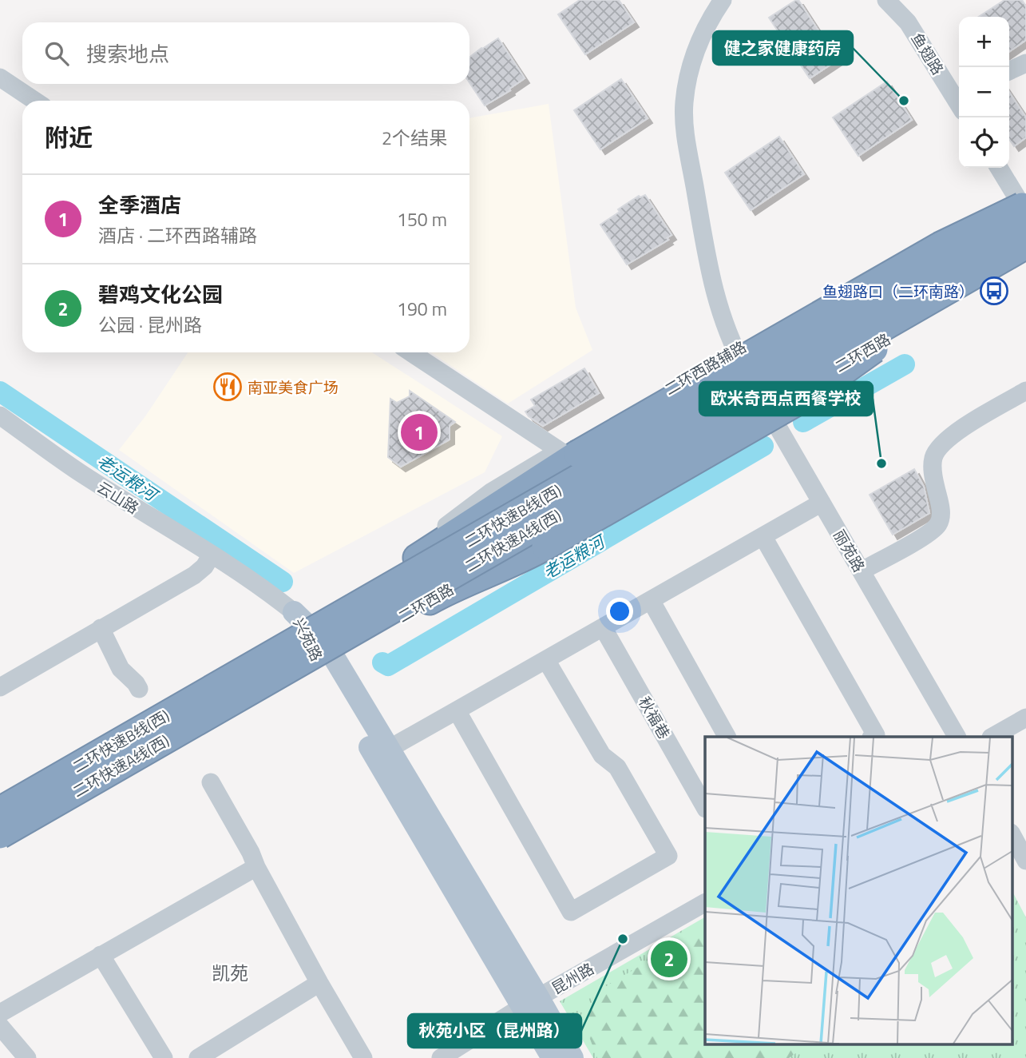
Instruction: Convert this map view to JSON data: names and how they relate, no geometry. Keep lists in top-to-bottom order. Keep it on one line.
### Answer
{"streets":{"highway":["二环快速B线(西)","二环快速A线(西)"],"main road":["二环西路","兴苑路"],"street":["鱼翅路","二环西路辅路","云山路","丽苑路","秋福巷","昆州路"]},"crossings":[["二环西路","丽苑路"],["二环西路","兴苑路"],["二环西路辅路","丽苑路"],["云山路","兴苑路"],["兴苑路","昆州路"]],"districts":["凯苑"],"water":["老运粮河"],"places":{"other":["健之家健康药房","欧米奇西点西餐学校","秋苑小区（昆州路）"],"bus stop":["鱼翅路口（二环南路）"],"restaurant":["南亚美食广场"]},"page":{"map_buttons":["+","−"],"search":"搜索地点","heading":["附近","2个结果"],"list":[{"mark":"1","name":"全季酒店","note":"酒店 · 二环西路辅路","value":"150 m"},{"mark":"2","name":"碧鸡文化公园","note":"公园 · 昆州路","value":"190 m"}],"pins":["1","2"]}}
